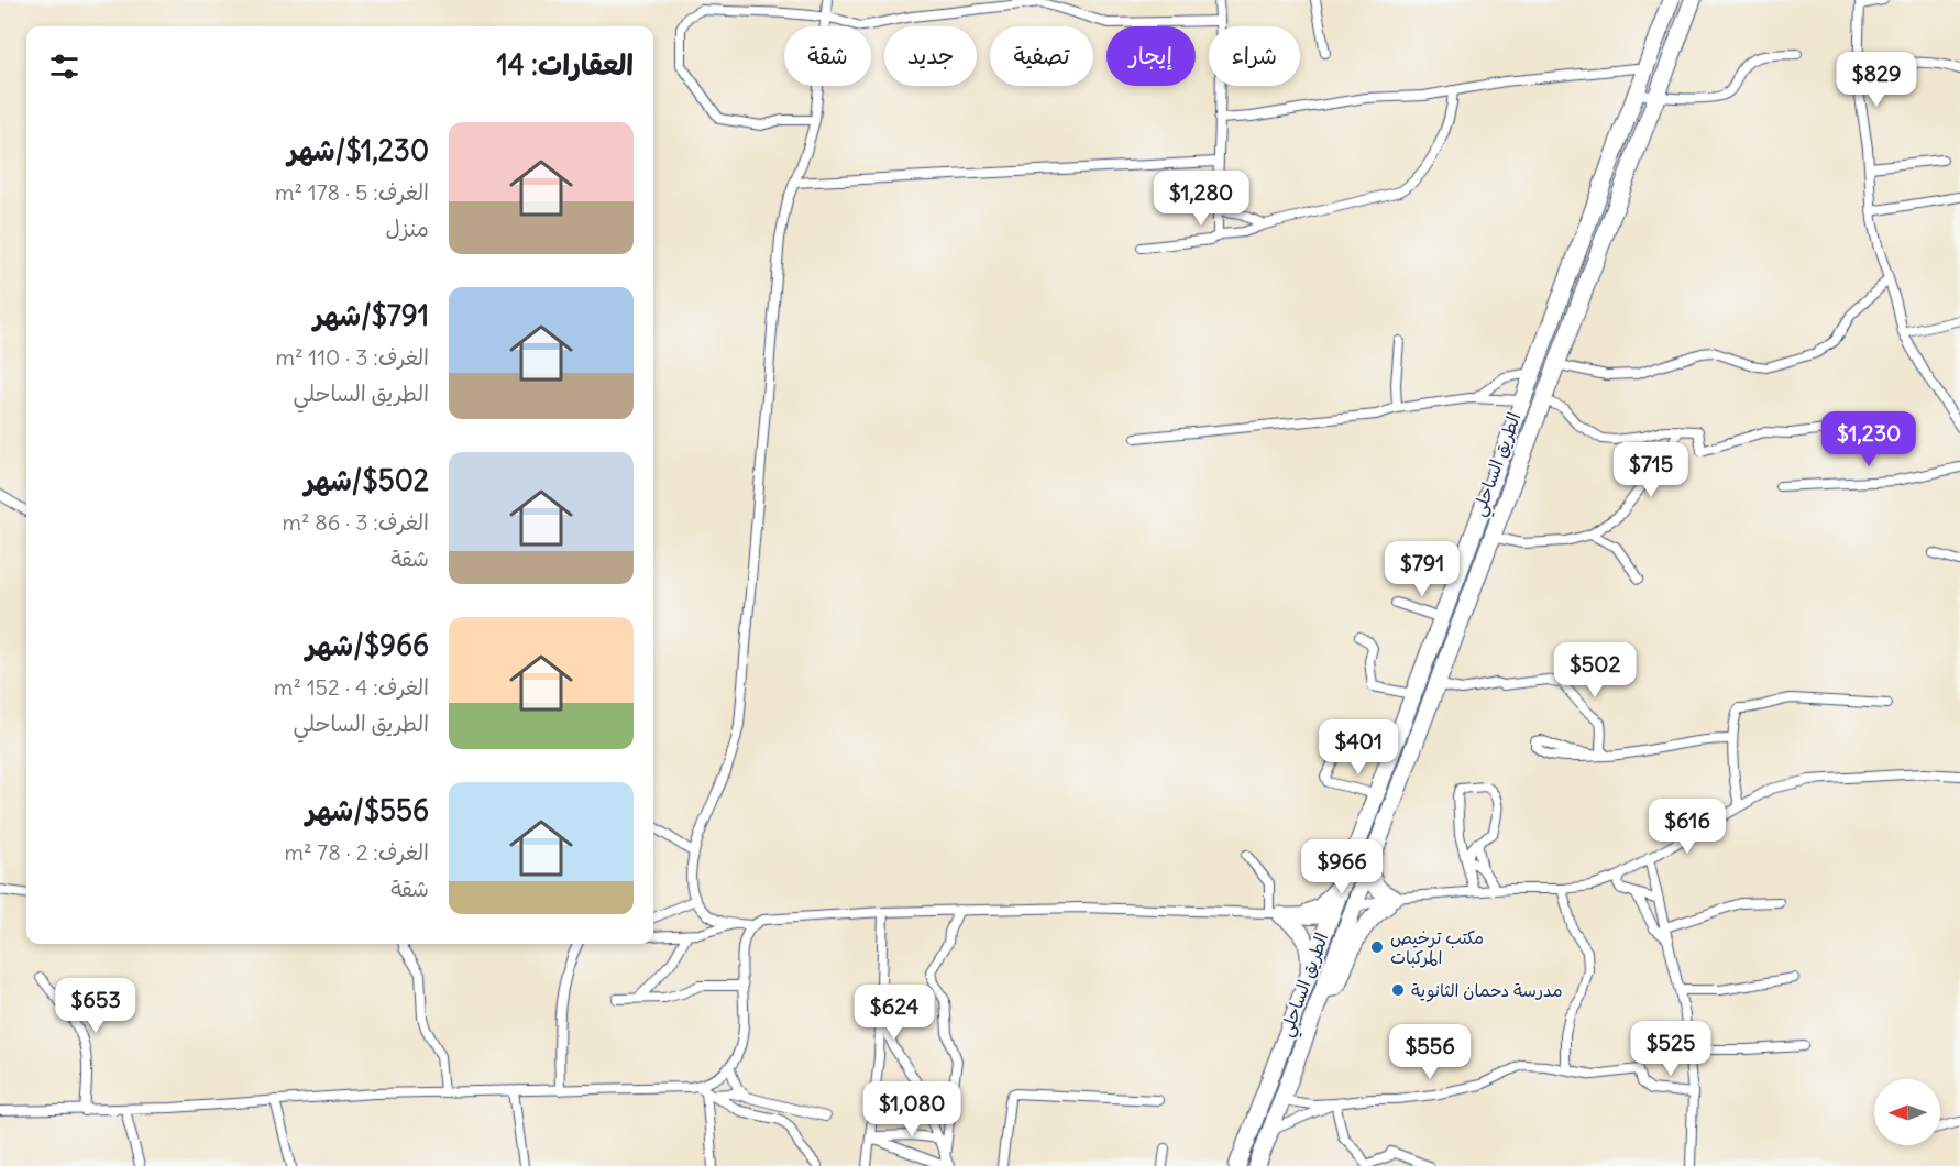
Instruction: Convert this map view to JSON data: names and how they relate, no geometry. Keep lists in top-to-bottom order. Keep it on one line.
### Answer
{"streets":{"highway":["الطريق الساحلي"]},"places":["مكتب ترخيص المركبات","مدرسة دحمان الثانوية"],"north":"left","page":{"chip":["شراء","إيجار","تصفية","جديد","شقة"],"heading":"العقارات: 14","price":["$829","$1,280","$1,230","$715","$791","$502","$401","$616","$966","$653","$624","$525","$556","$1,080"],"list":[{"name":"$1,230/شهر","note":"الغرف: 5 · 178 m² · منزل"},{"name":"$791/شهر","note":"الغرف: 3 · 110 m² · الطريق الساحلي"},{"name":"$502/شهر","note":"الغرف: 3 · 86 m² · شقة"},{"name":"$966/شهر","note":"الغرف: 4 · 152 m² · الطريق الساحلي"},{"name":"$556/شهر","note":"الغرف: 2 · 78 m² · شقة"}]}}
